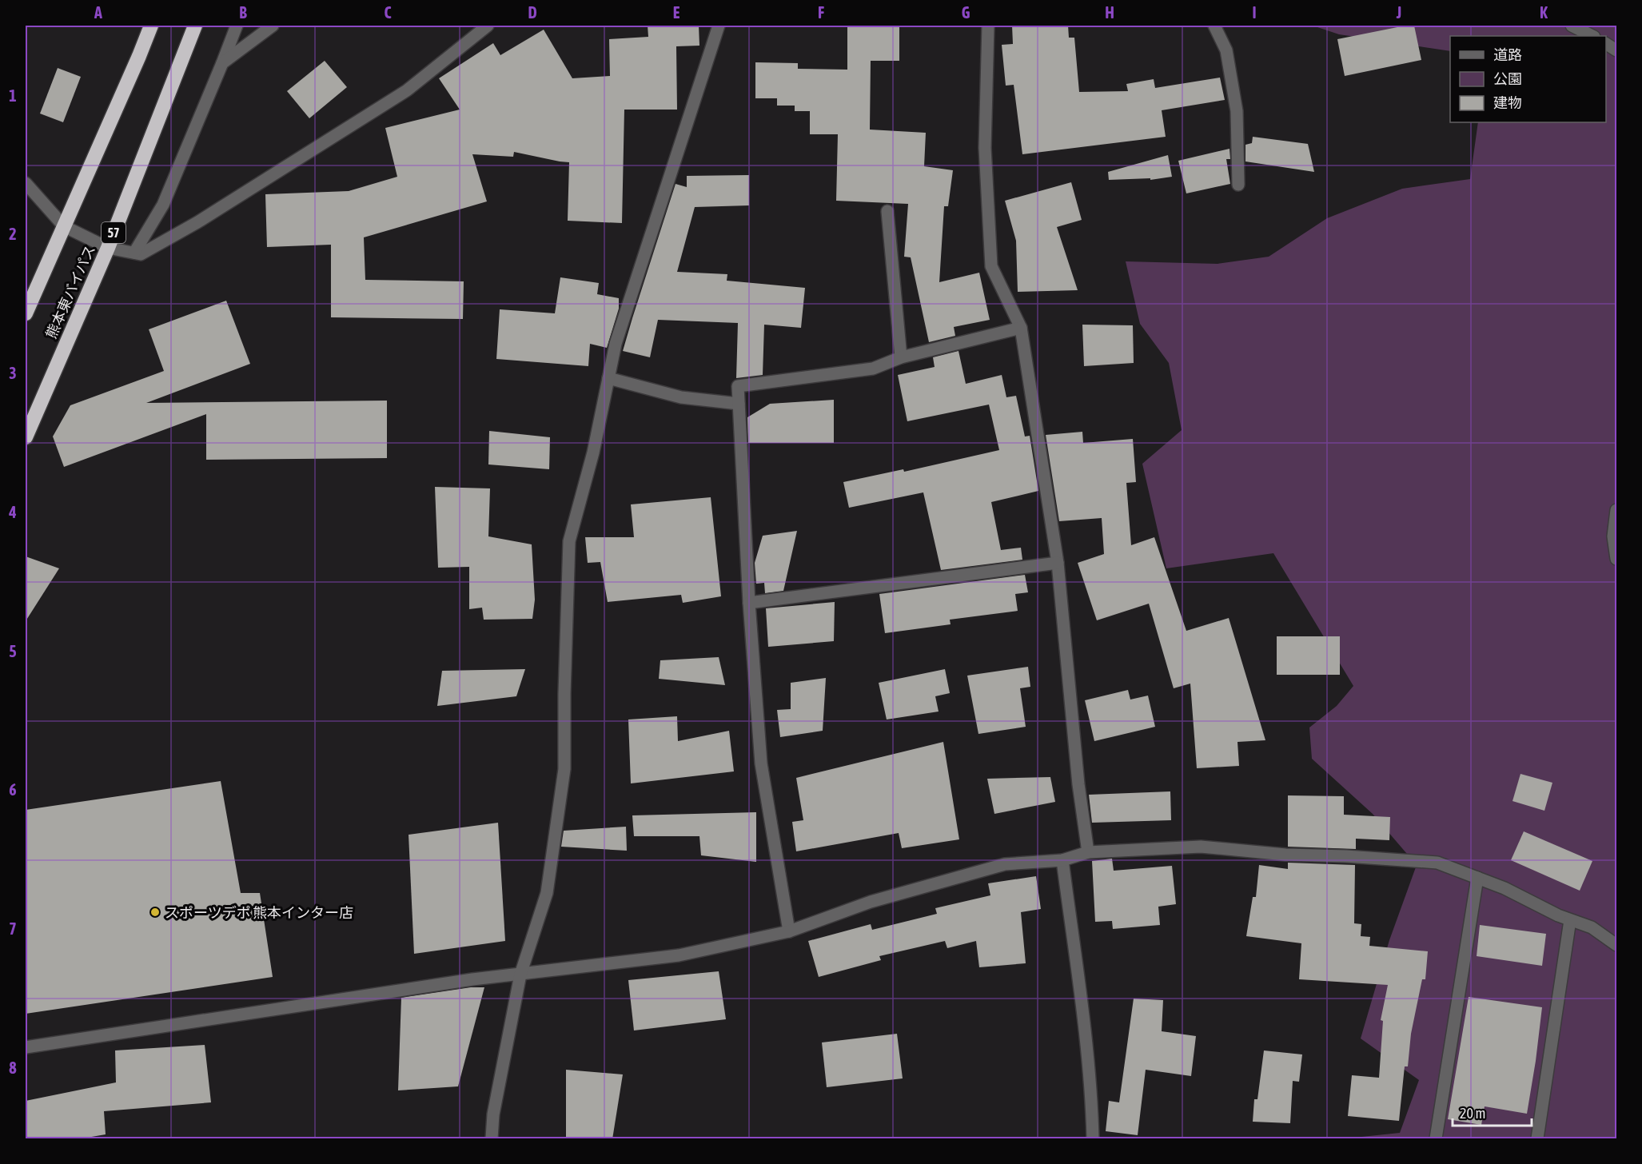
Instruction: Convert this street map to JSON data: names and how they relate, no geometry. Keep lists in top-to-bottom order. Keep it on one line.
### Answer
{"streets":{"highway":["57","熊本東バイパス"]},"places":["スポーツデポ 熊本インター店"],"legend":["道路","公園","建物"],"scale_bar":"20 m","grid":{"columns":["A","B","C","D","E","F","G","H","I","J","K"],"rows":["1","2","3","4","5","6","7","8"]}}
